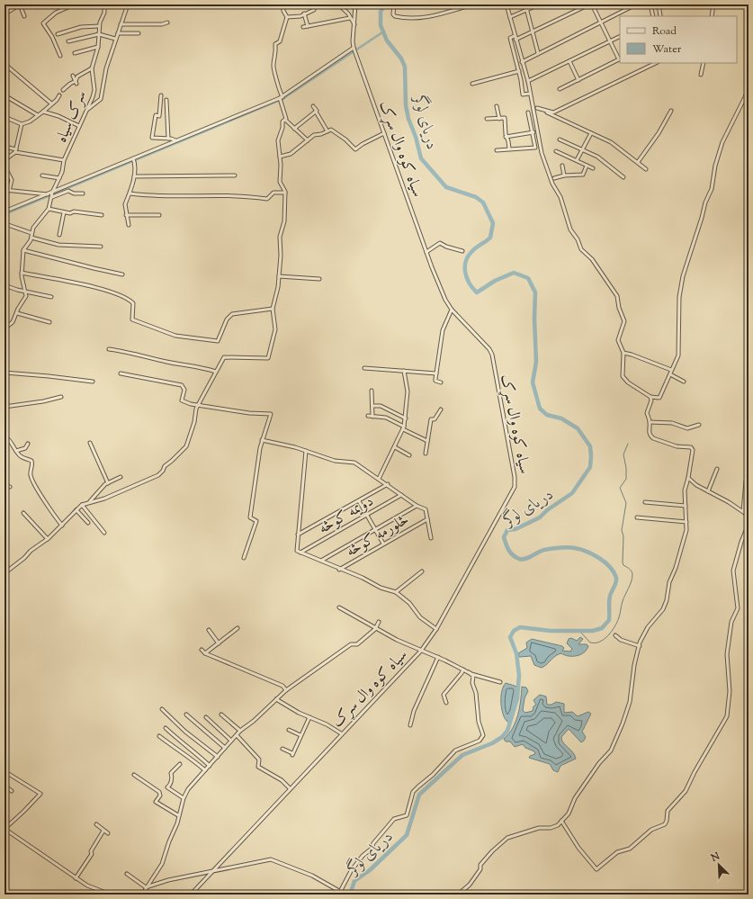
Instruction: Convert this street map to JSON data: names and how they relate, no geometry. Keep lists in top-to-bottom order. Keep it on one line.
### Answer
{"streets":{"street":["سرک سیاه","سیاه کوه وال سړک","دویمه کوڅه","څلورمه کوڅه"]},"water":["دریای لوگر"],"legend":["Road","Water"],"north":"top left"}
